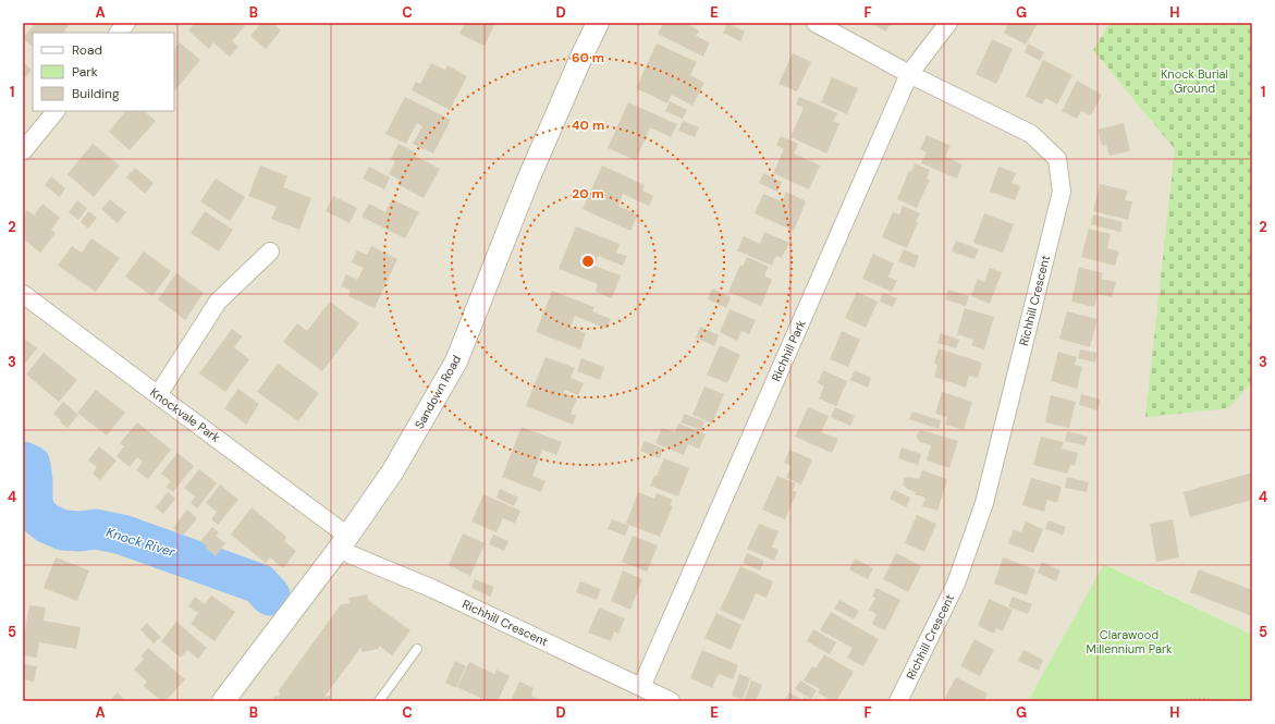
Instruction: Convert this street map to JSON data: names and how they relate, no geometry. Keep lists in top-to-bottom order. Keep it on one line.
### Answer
{"streets":{"street":["Richhill Crescent","Richhill Park","Sandown Road","Knockvale Park"]},"crossings":[["Richhill Crescent","Richhill Park"],["Richhill Crescent","Sandown Road"],["Richhill Crescent","Knockvale Park"],["Sandown Road","Knockvale Park"]],"water":["Knock River"],"parks":["Knock Burial Ground","Clarawood Millennium Park"],"legend":["Road","Park","Building"],"grid":{"columns":["A","B","C","D","E","F","G","H"],"rows":["1","2","3","4","5"]},"rings":["60 m","40 m","20 m"]}
